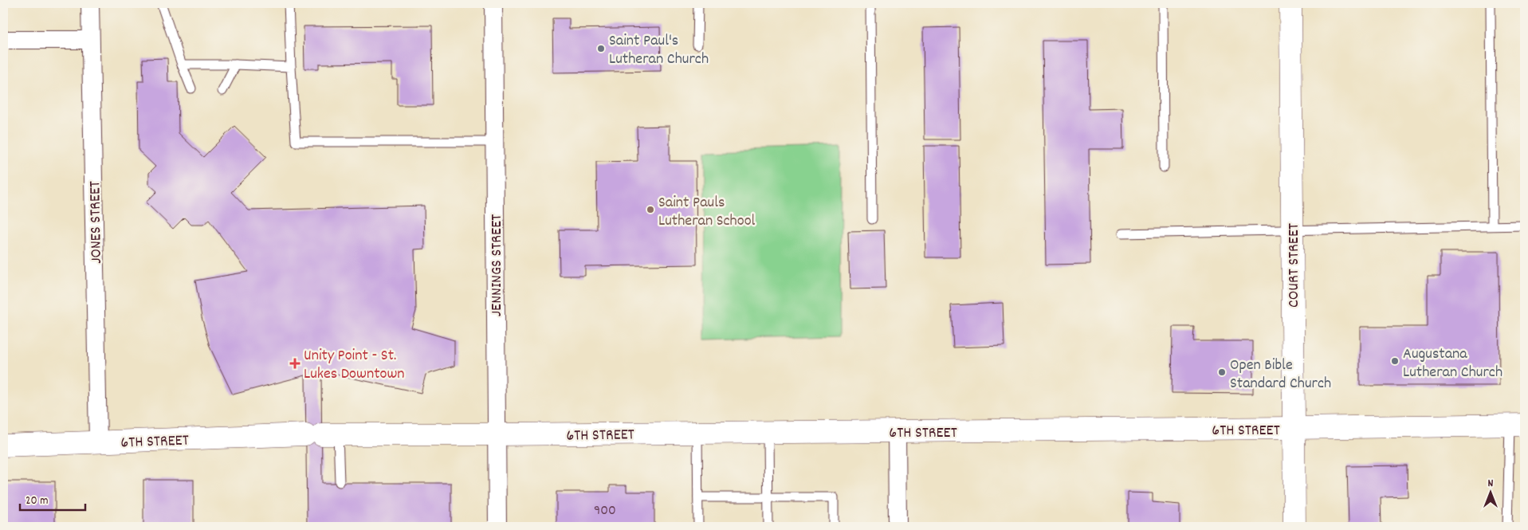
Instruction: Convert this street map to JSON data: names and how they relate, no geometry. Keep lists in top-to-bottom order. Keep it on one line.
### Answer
{"streets":{"main road":["COURT STREET","6TH STREET"],"street":["JONES STREET","JENNINGS STREET"]},"crossings":[["JONES STREET","6TH STREET"],["JENNINGS STREET","6TH STREET"],["COURT STREET","6TH STREET"]],"places":{"other":["Saint Paul's Lutheran Church","Saint Pauls Lutheran School","Augustana Lutheran Church","Open Bible Standard Church"],"health":["Unity Point - St. Lukes Downtown"]},"house_numbers":["900"],"scale_bar":"20 m","north":"top"}
